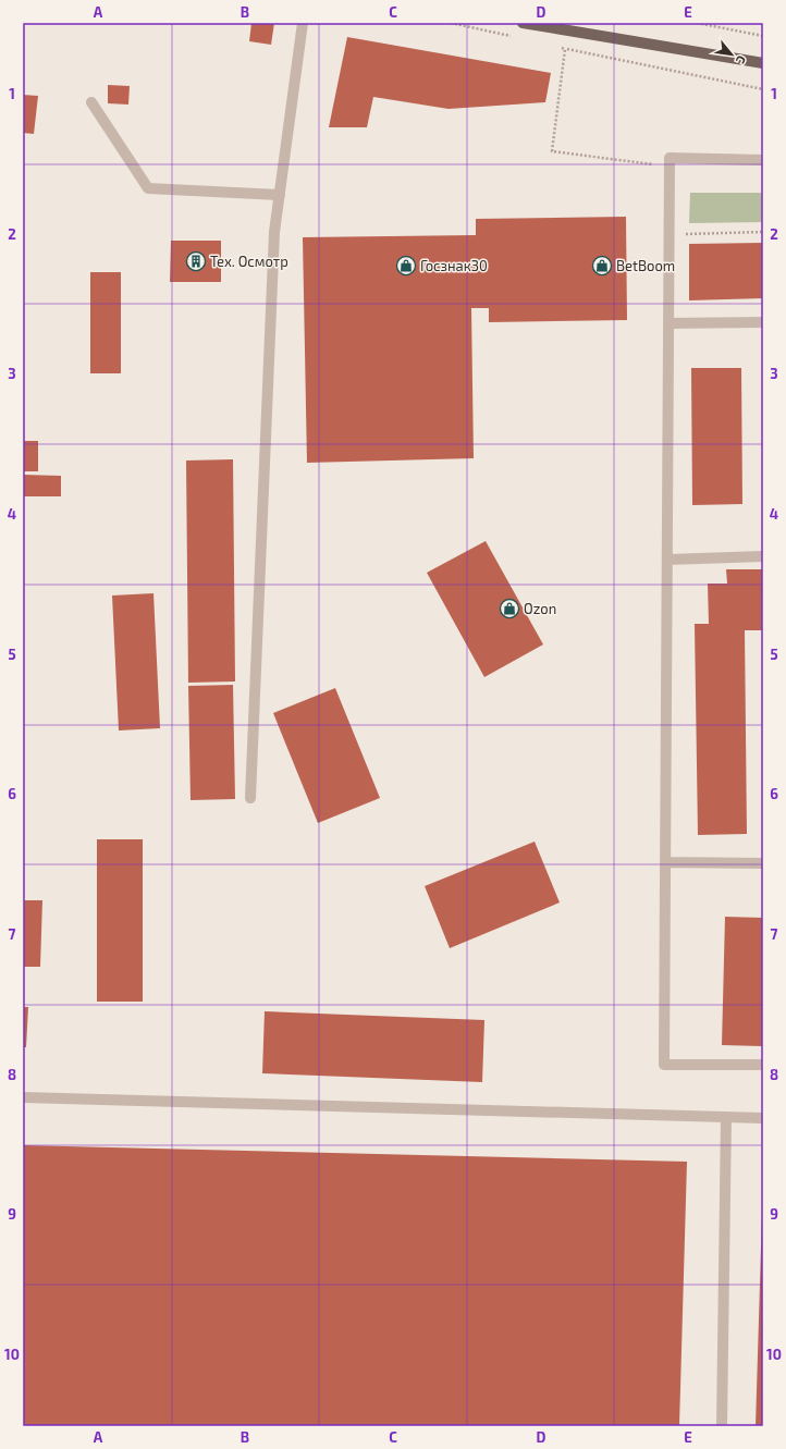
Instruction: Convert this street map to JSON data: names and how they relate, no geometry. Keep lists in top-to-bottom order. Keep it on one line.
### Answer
{"places":{"building":["Тех. Осмотр"],"shop":["Госзнак30","BetBoom","Ozon"]},"north":"bottom right","grid":{"columns":["A","B","C","D","E"],"rows":["1","2","3","4","5","6","7","8","9","10"]}}
